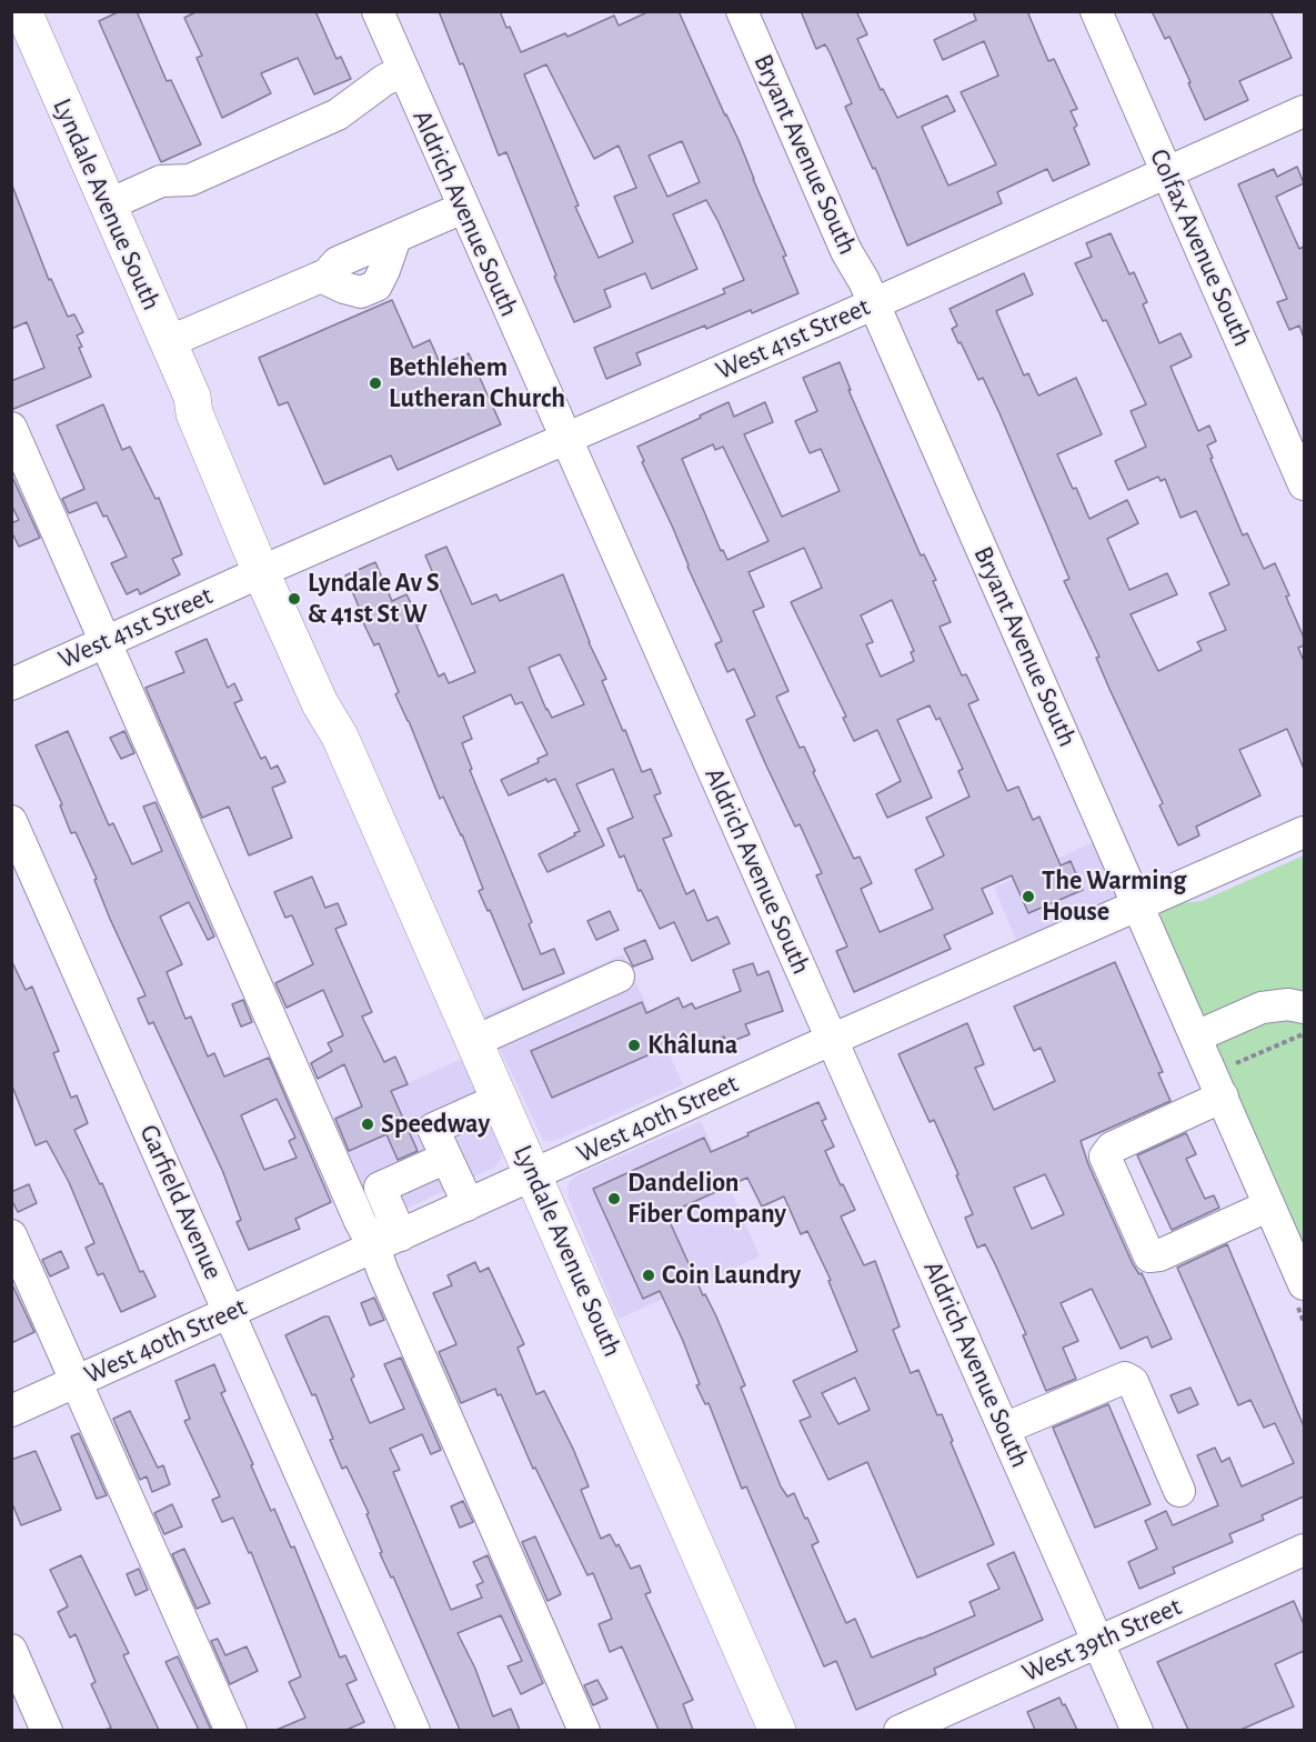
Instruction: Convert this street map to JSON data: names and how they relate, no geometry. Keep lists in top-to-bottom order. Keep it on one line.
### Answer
{"streets":{"main road":["Lyndale Avenue South"],"street":["Bryant Avenue South","Aldrich Avenue South","Colfax Avenue South","West 41st Street","West 40th Street","Garfield Avenue","West 39th Street"]},"crossings":[["Bryant Avenue South","West 41st Street"],["Bryant Avenue South","West 40th Street"],["Lyndale Avenue South","West 41st Street"],["Lyndale Avenue South","West 40th Street"],["Aldrich Avenue South","West 41st Street"],["Aldrich Avenue South","West 40th Street"],["Aldrich Avenue South","West 39th Street"],["Colfax Avenue South","West 41st Street"],["West 40th Street","Garfield Avenue"]],"places":["Bethlehem Lutheran Church","Lyndale Av S & 41st St W","The Warming House","Khâluna","Speedway","Dandelion Fiber Company","Coin Laundry"]}
